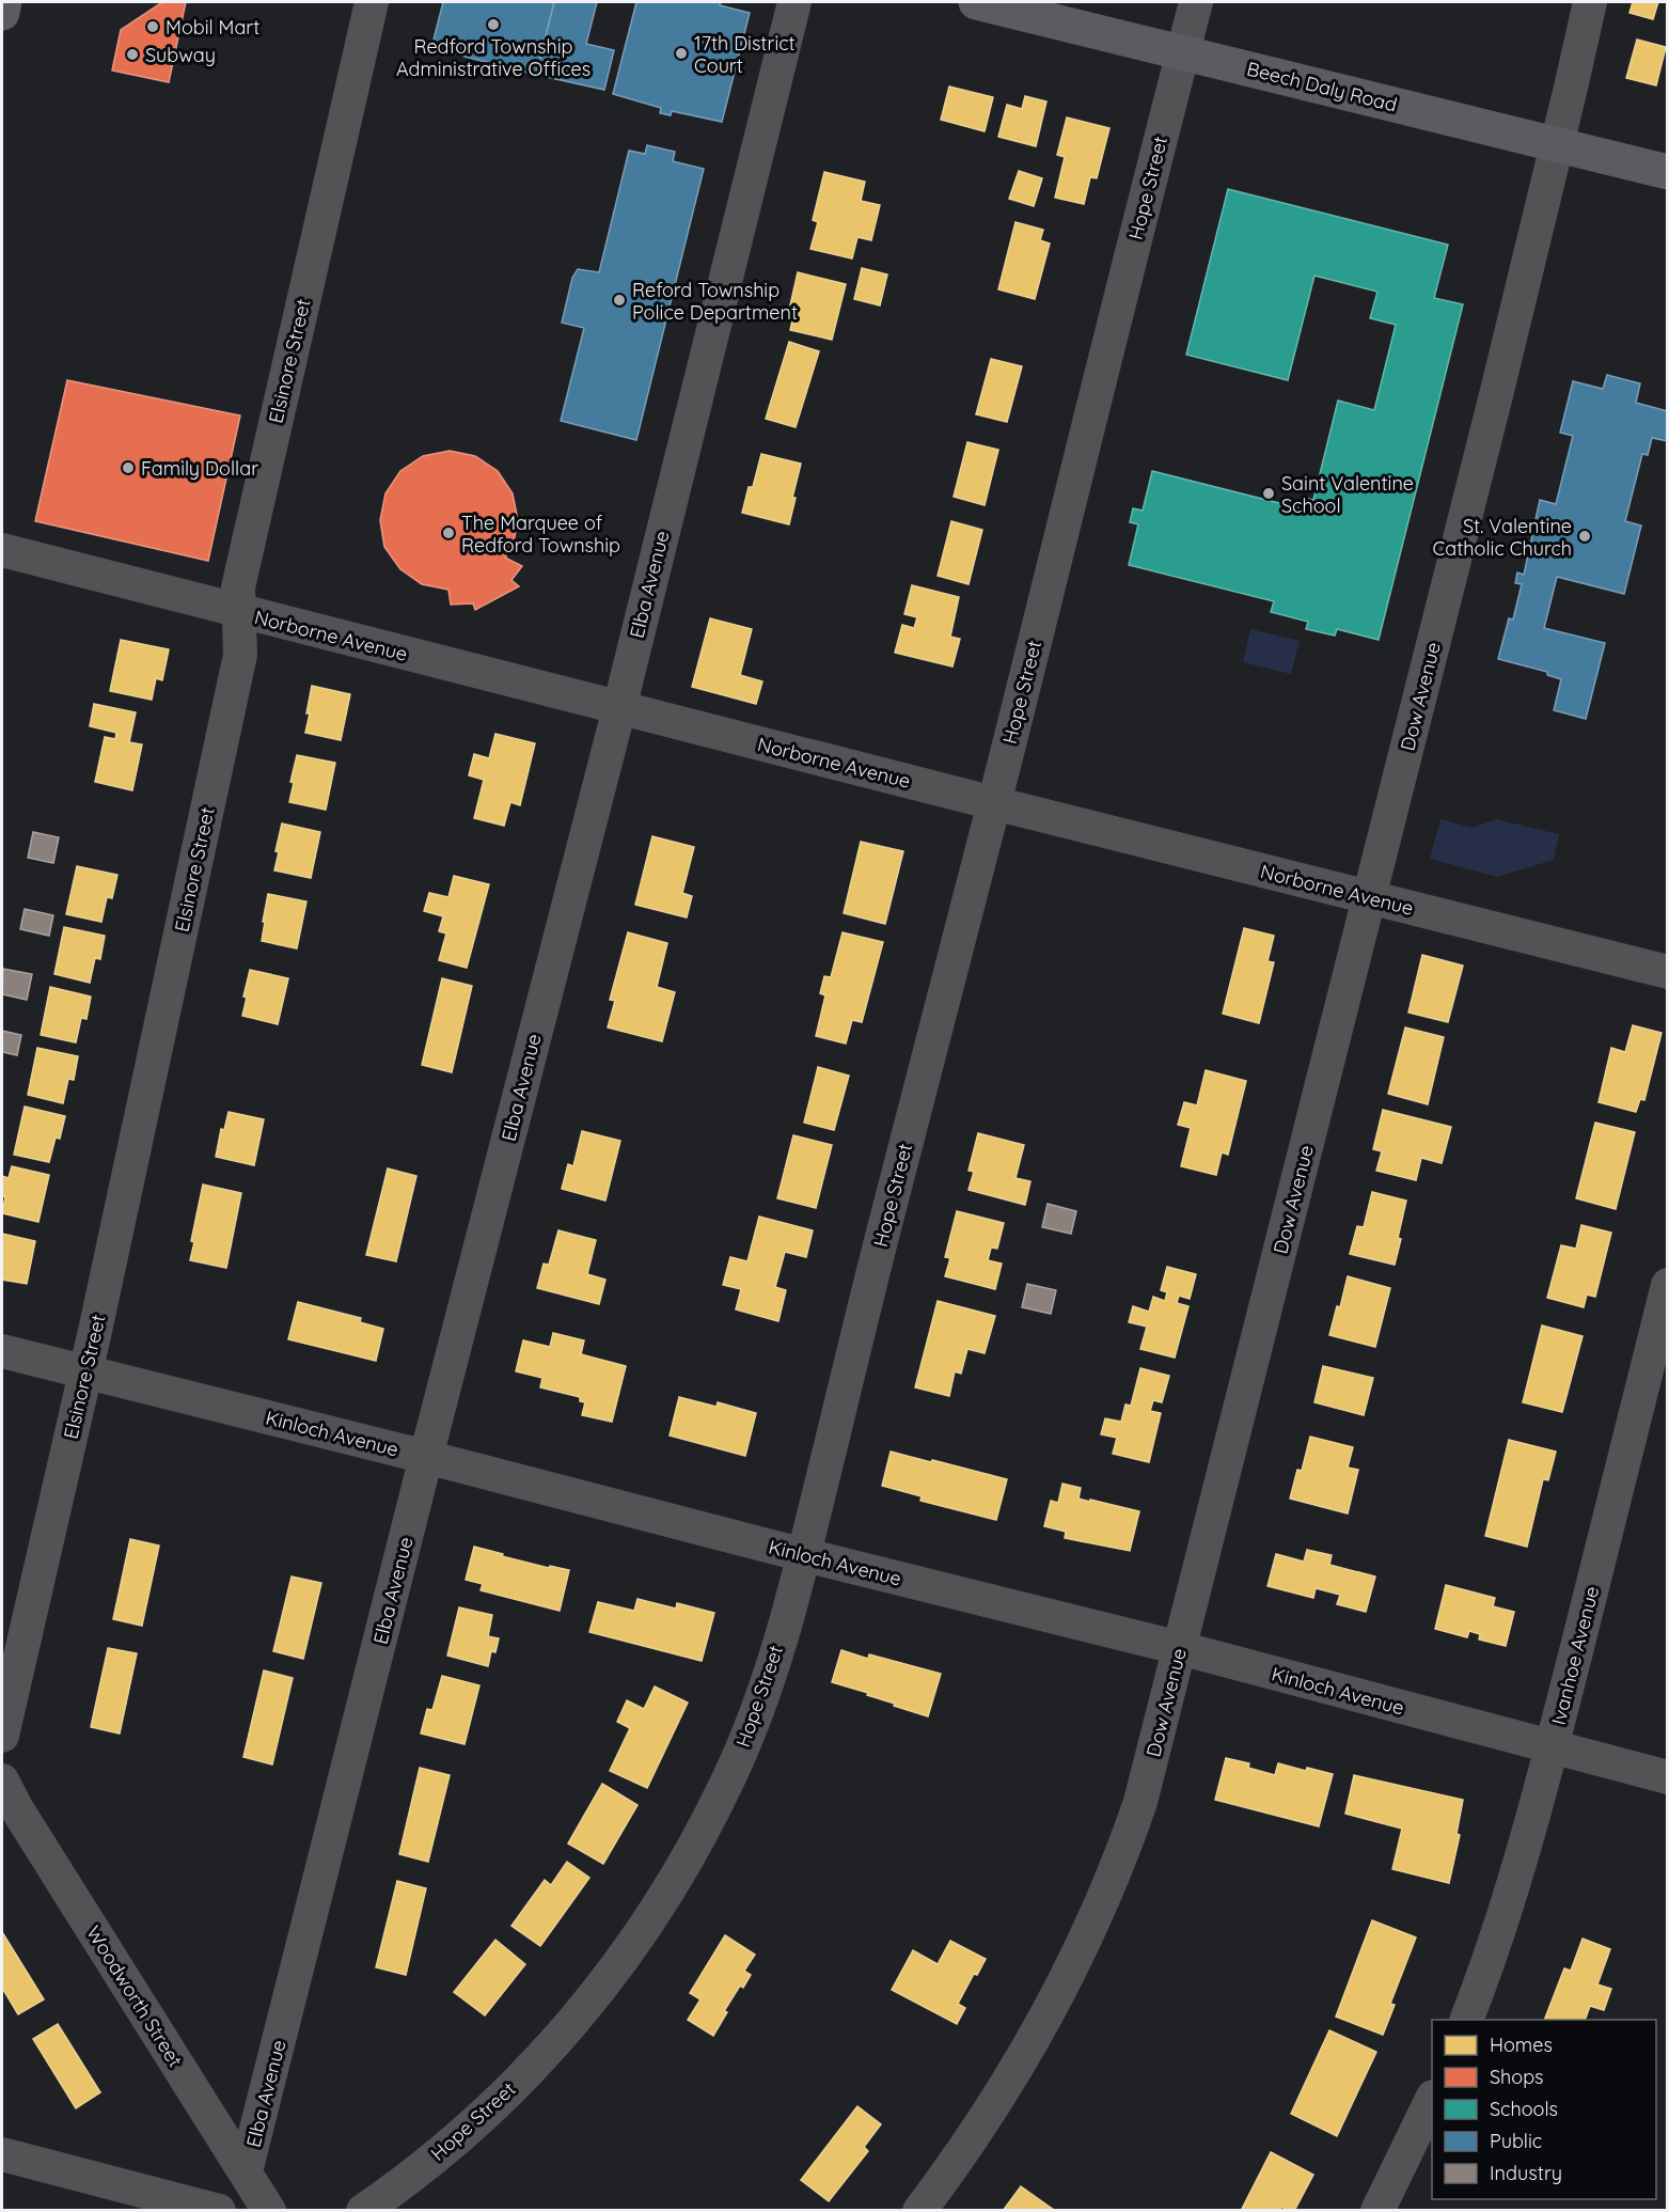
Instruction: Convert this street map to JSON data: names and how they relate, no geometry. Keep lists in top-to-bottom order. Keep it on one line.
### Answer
{"streets":{"main road":["Beech Daly Road"],"street":["Hope Street","Elsinore Street","Elba Avenue","Norborne Avenue","Dow Avenue","Kinloch Avenue","Ivanhoe Avenue","Woodworth Street"]},"crossings":[["Beech Daly Road","Hope Street"],["Beech Daly Road","Dow Avenue"],["Hope Street","Norborne Avenue"],["Hope Street","Kinloch Avenue"],["Elsinore Street","Norborne Avenue"],["Elsinore Street","Kinloch Avenue"],["Elba Avenue","Norborne Avenue"],["Elba Avenue","Kinloch Avenue"],["Elba Avenue","Woodworth Street"],["Norborne Avenue","Dow Avenue"],["Dow Avenue","Kinloch Avenue"],["Kinloch Avenue","Ivanhoe Avenue"]],"places":["Redford Township Administrative Offices","Mobil Mart","17th District Court","Subway","Reford Township Police Department","Family Dollar","Saint Valentine School","The Marquee of Redford Township","St. Valentine Catholic Church"],"legend":["Homes","Shops","Schools","Public","Industry"]}
